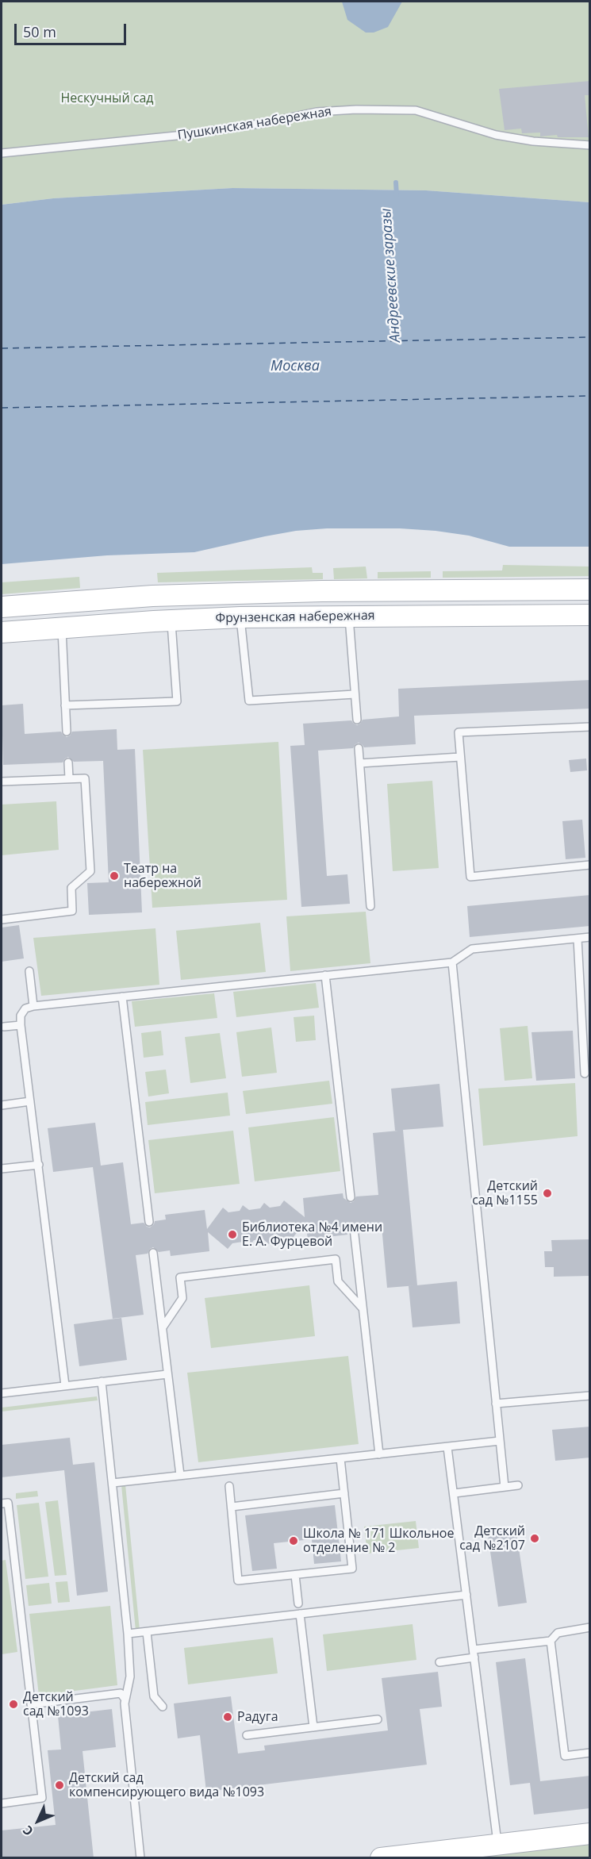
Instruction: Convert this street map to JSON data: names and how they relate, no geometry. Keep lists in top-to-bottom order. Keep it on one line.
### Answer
{"streets":{"main road":["Фрунзенская набережная"],"lane":["Пушкинская набережная"]},"water":["Андреевские заразы","Москва"],"parks":["Нескучный сад"],"places":["Театр на набережной","Детский сад №1155","Библиотека №4 имени Е. А. Фурцевой","Детский сад №2107","Школа № 171 Школьное отделение № 2","Детский сад №1093","Радуга","Детский сад компенсирующего вида №1093"],"scale_bar":"50 m","north":"bottom left"}
